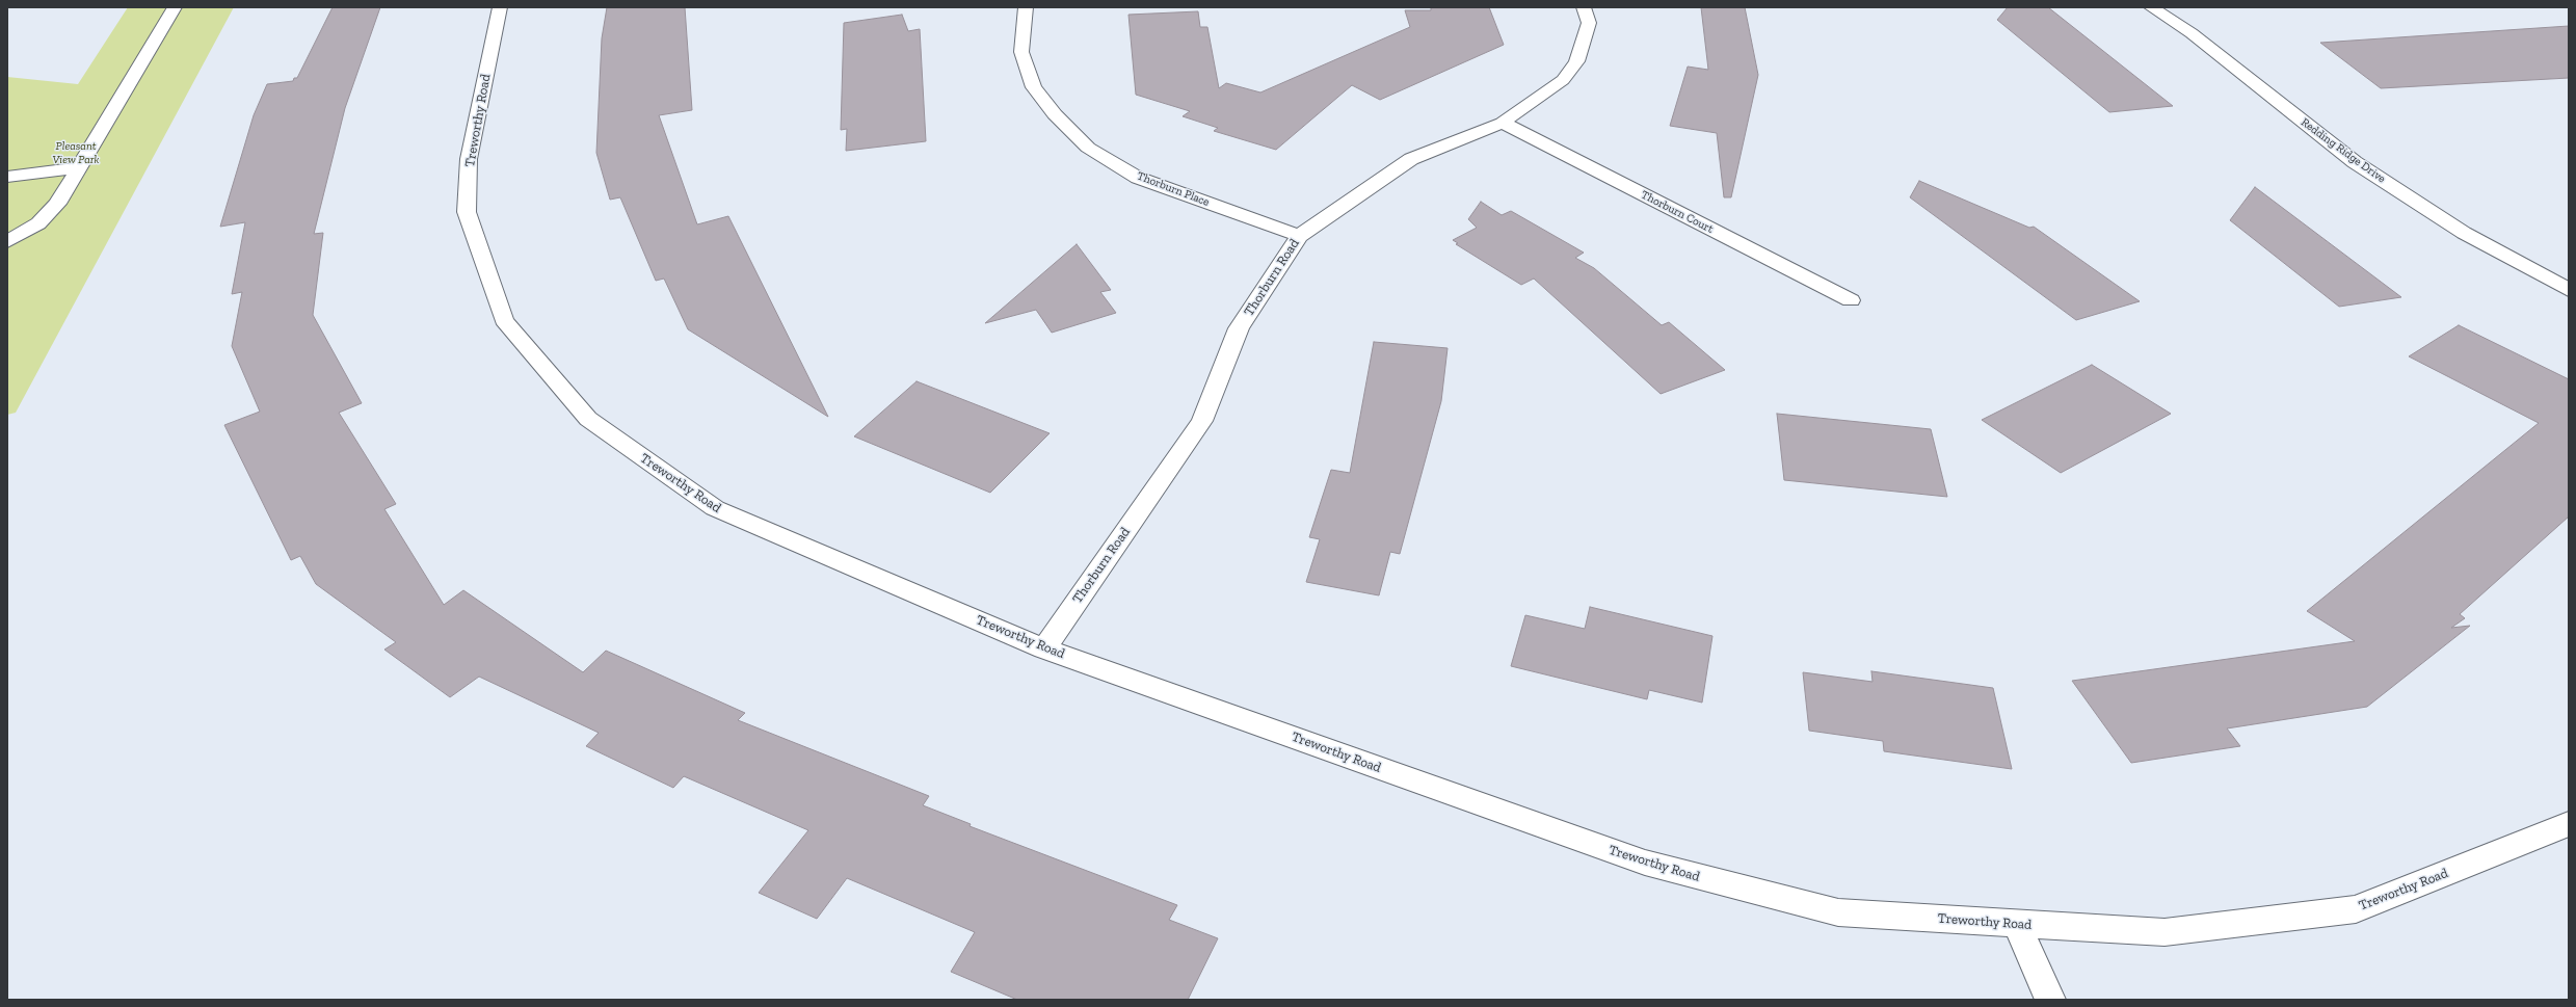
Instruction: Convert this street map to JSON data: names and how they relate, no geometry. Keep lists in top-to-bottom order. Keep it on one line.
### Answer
{"streets":{"street":["Treworthy Road","Redding Ridge Drive","Thorburn Place","Thorburn Court","Thorburn Road"]},"crossings":[["Treworthy Road","Thorburn Road"],["Thorburn Place","Thorburn Road"],["Thorburn Court","Thorburn Road"]],"parks":["Pleasant View Park"]}
